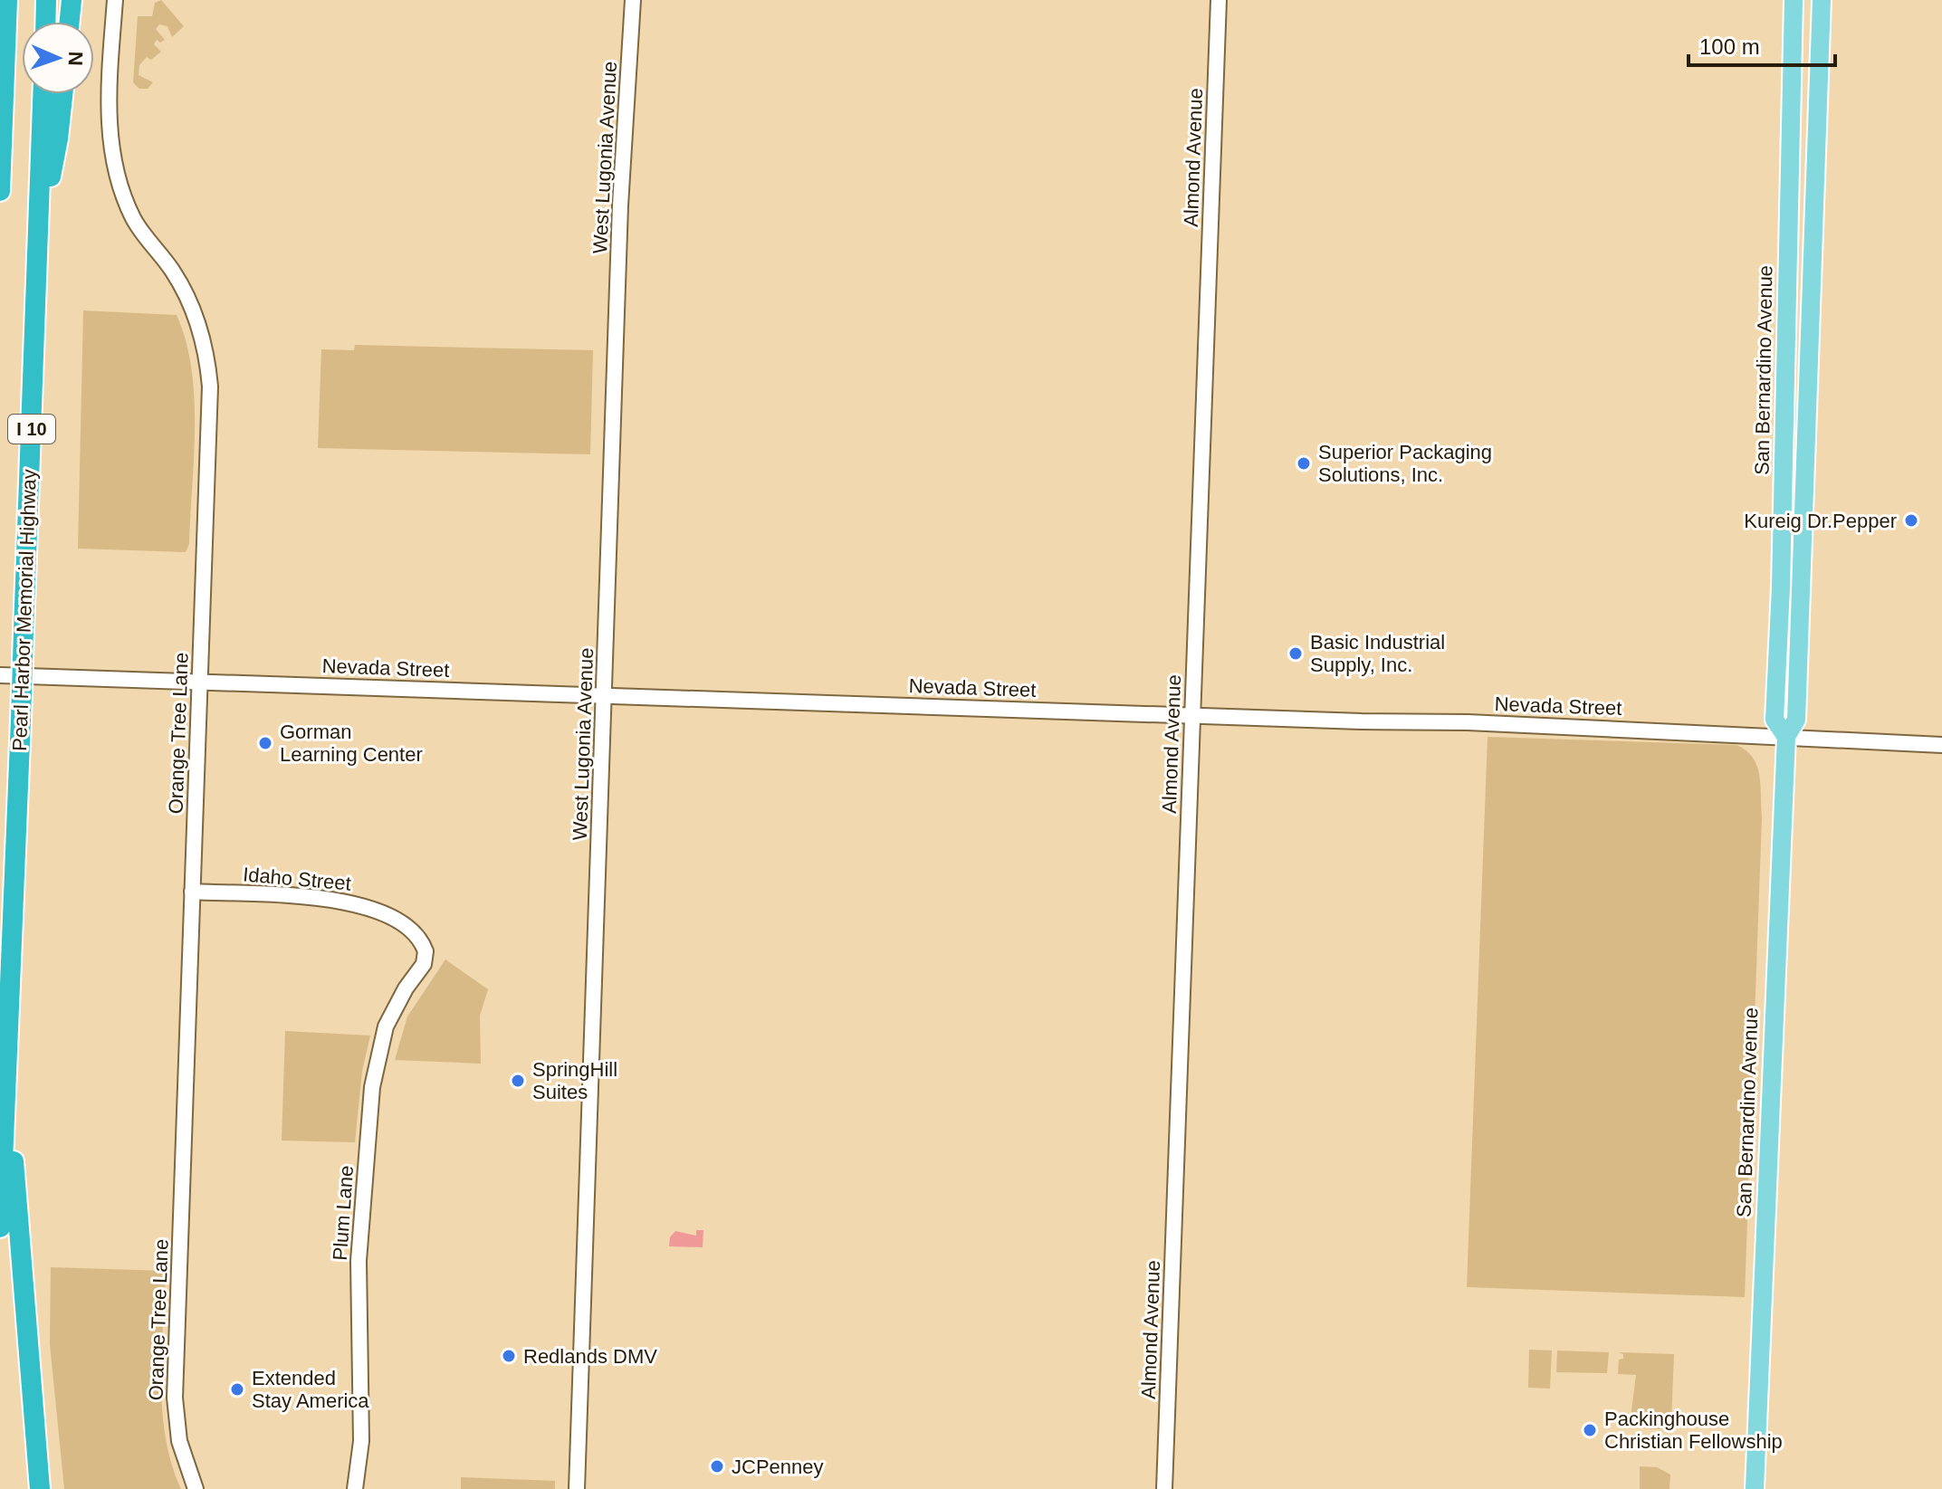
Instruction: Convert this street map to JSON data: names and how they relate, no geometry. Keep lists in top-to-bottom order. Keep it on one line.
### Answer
{"streets":{"highway":["I 10","Pearl Harbor Memorial Highway"],"main road":["San Bernardino Avenue"],"street":["West Lugonia Avenue","Almond Avenue","Nevada Street","Orange Tree Lane","Idaho Street","Plum Lane"]},"crossings":[["West Lugonia Avenue","Nevada Street"],["Almond Avenue","Nevada Street"],["San Bernardino Avenue","Nevada Street"],["Nevada Street","Orange Tree Lane"],["Orange Tree Lane","Idaho Street"],["Idaho Street","Plum Lane"]],"places":["Superior Packaging Solutions, Inc.","Kureig Dr.Pepper","Basic Industrial Supply, Inc.","Gorman Learning Center","SpringHill Suites","Redlands DMV","Extended Stay America","Packinghouse Christian Fellowship","JCPenney"],"scale_bar":"100 m","north":"right"}
